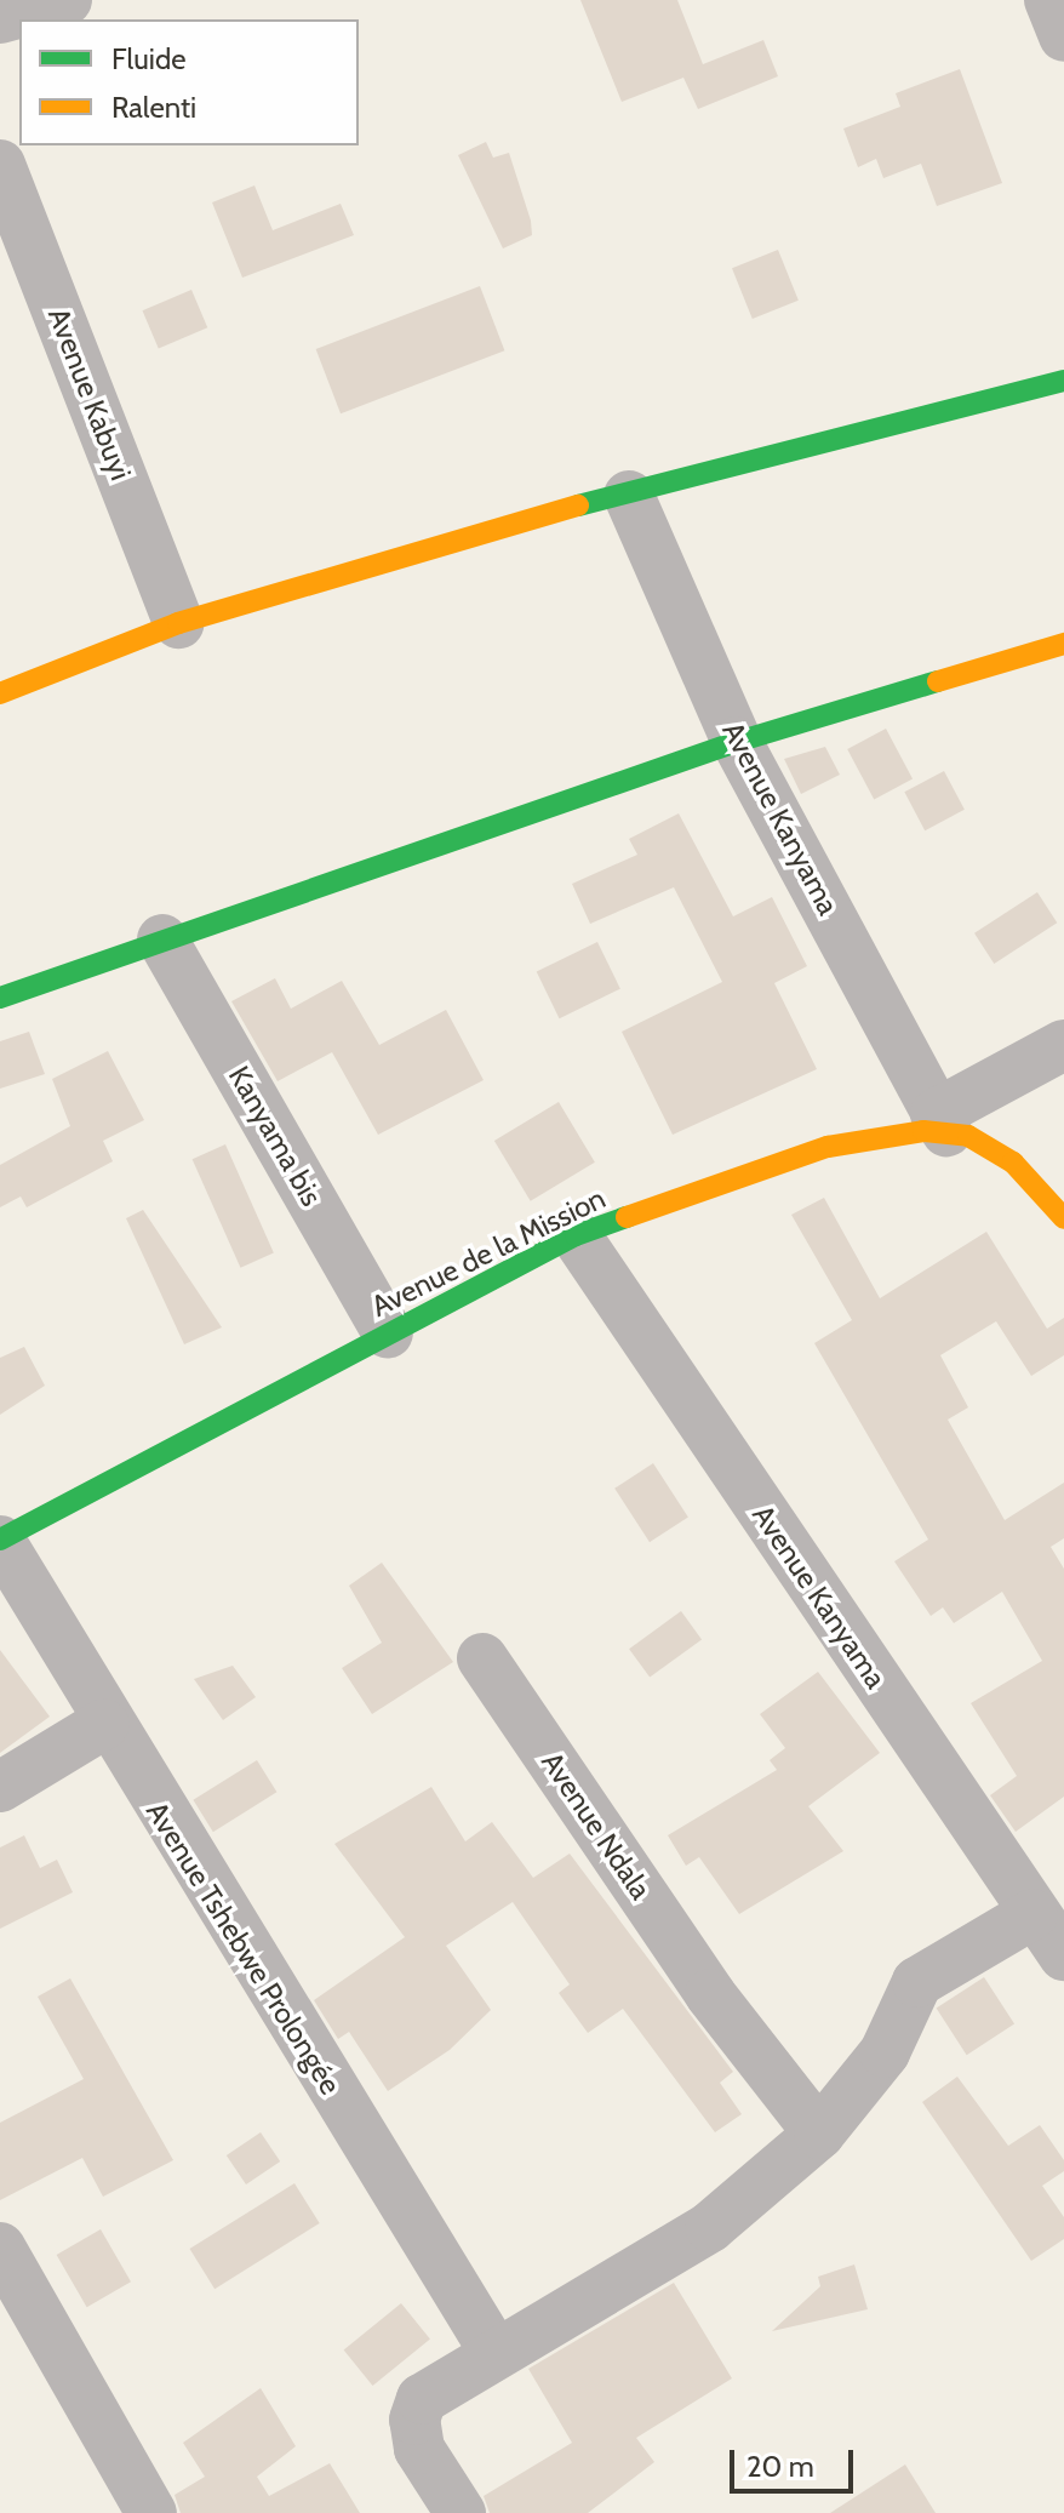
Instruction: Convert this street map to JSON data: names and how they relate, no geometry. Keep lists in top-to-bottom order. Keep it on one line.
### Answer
{"streets":{"street":["Avenue Kabuyi","Avenue Kanyama","Kanyama bis","Avenue de la Mission","Avenue Ndala","Avenue Tshebwe Prolongée"]},"crossings":[["Avenue Kanyama","Avenue de la Mission"],["Kanyama bis","Avenue de la Mission"],["Avenue de la Mission","Avenue Tshebwe Prolongée"]],"legend":["Fluide","Ralenti"],"scale_bar":"20 m"}
